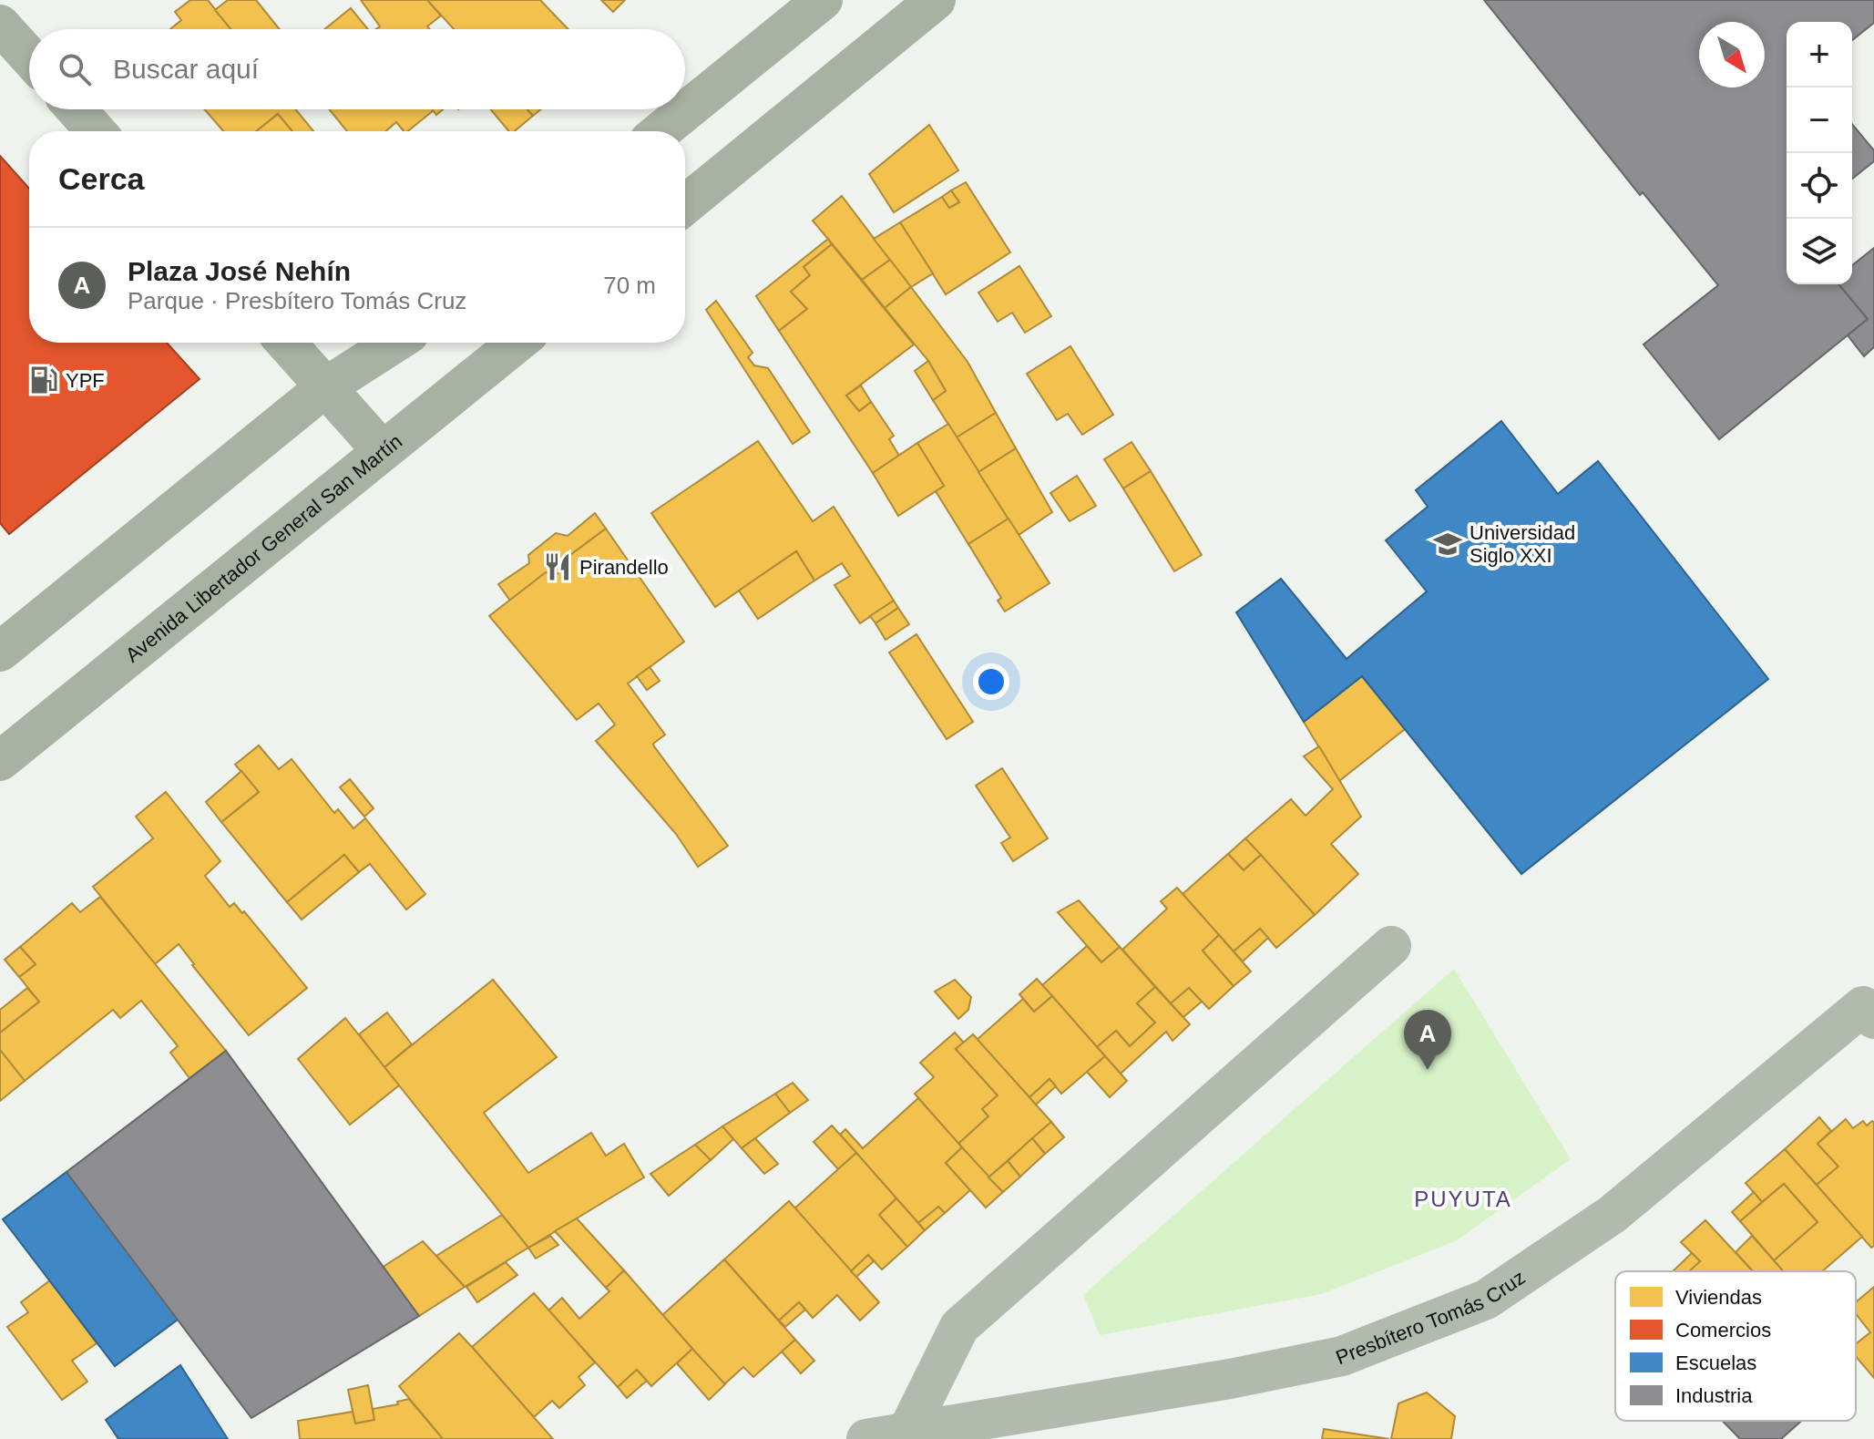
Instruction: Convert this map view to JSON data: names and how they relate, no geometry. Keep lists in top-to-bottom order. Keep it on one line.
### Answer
{"streets":{"main road":["Avenida Libertador General San Martín"],"street":["Presbítero Tomás Cruz"]},"districts":["PUYUTA"],"places":{"fuel station":["YPF"],"school or university":["Universidad Siglo XXI"],"restaurant":["Pirandello"]},"legend":["Viviendas","Comercios","Escuelas","Industria"],"north":"bottom right","page":{"map_buttons":["+","−"],"search":"Buscar aquí","heading":"Cerca","list":[{"mark":"A","name":"Plaza José Nehín","note":"Parque · Presbítero Tomás Cruz","value":"70 m"}],"pins":"A"}}
